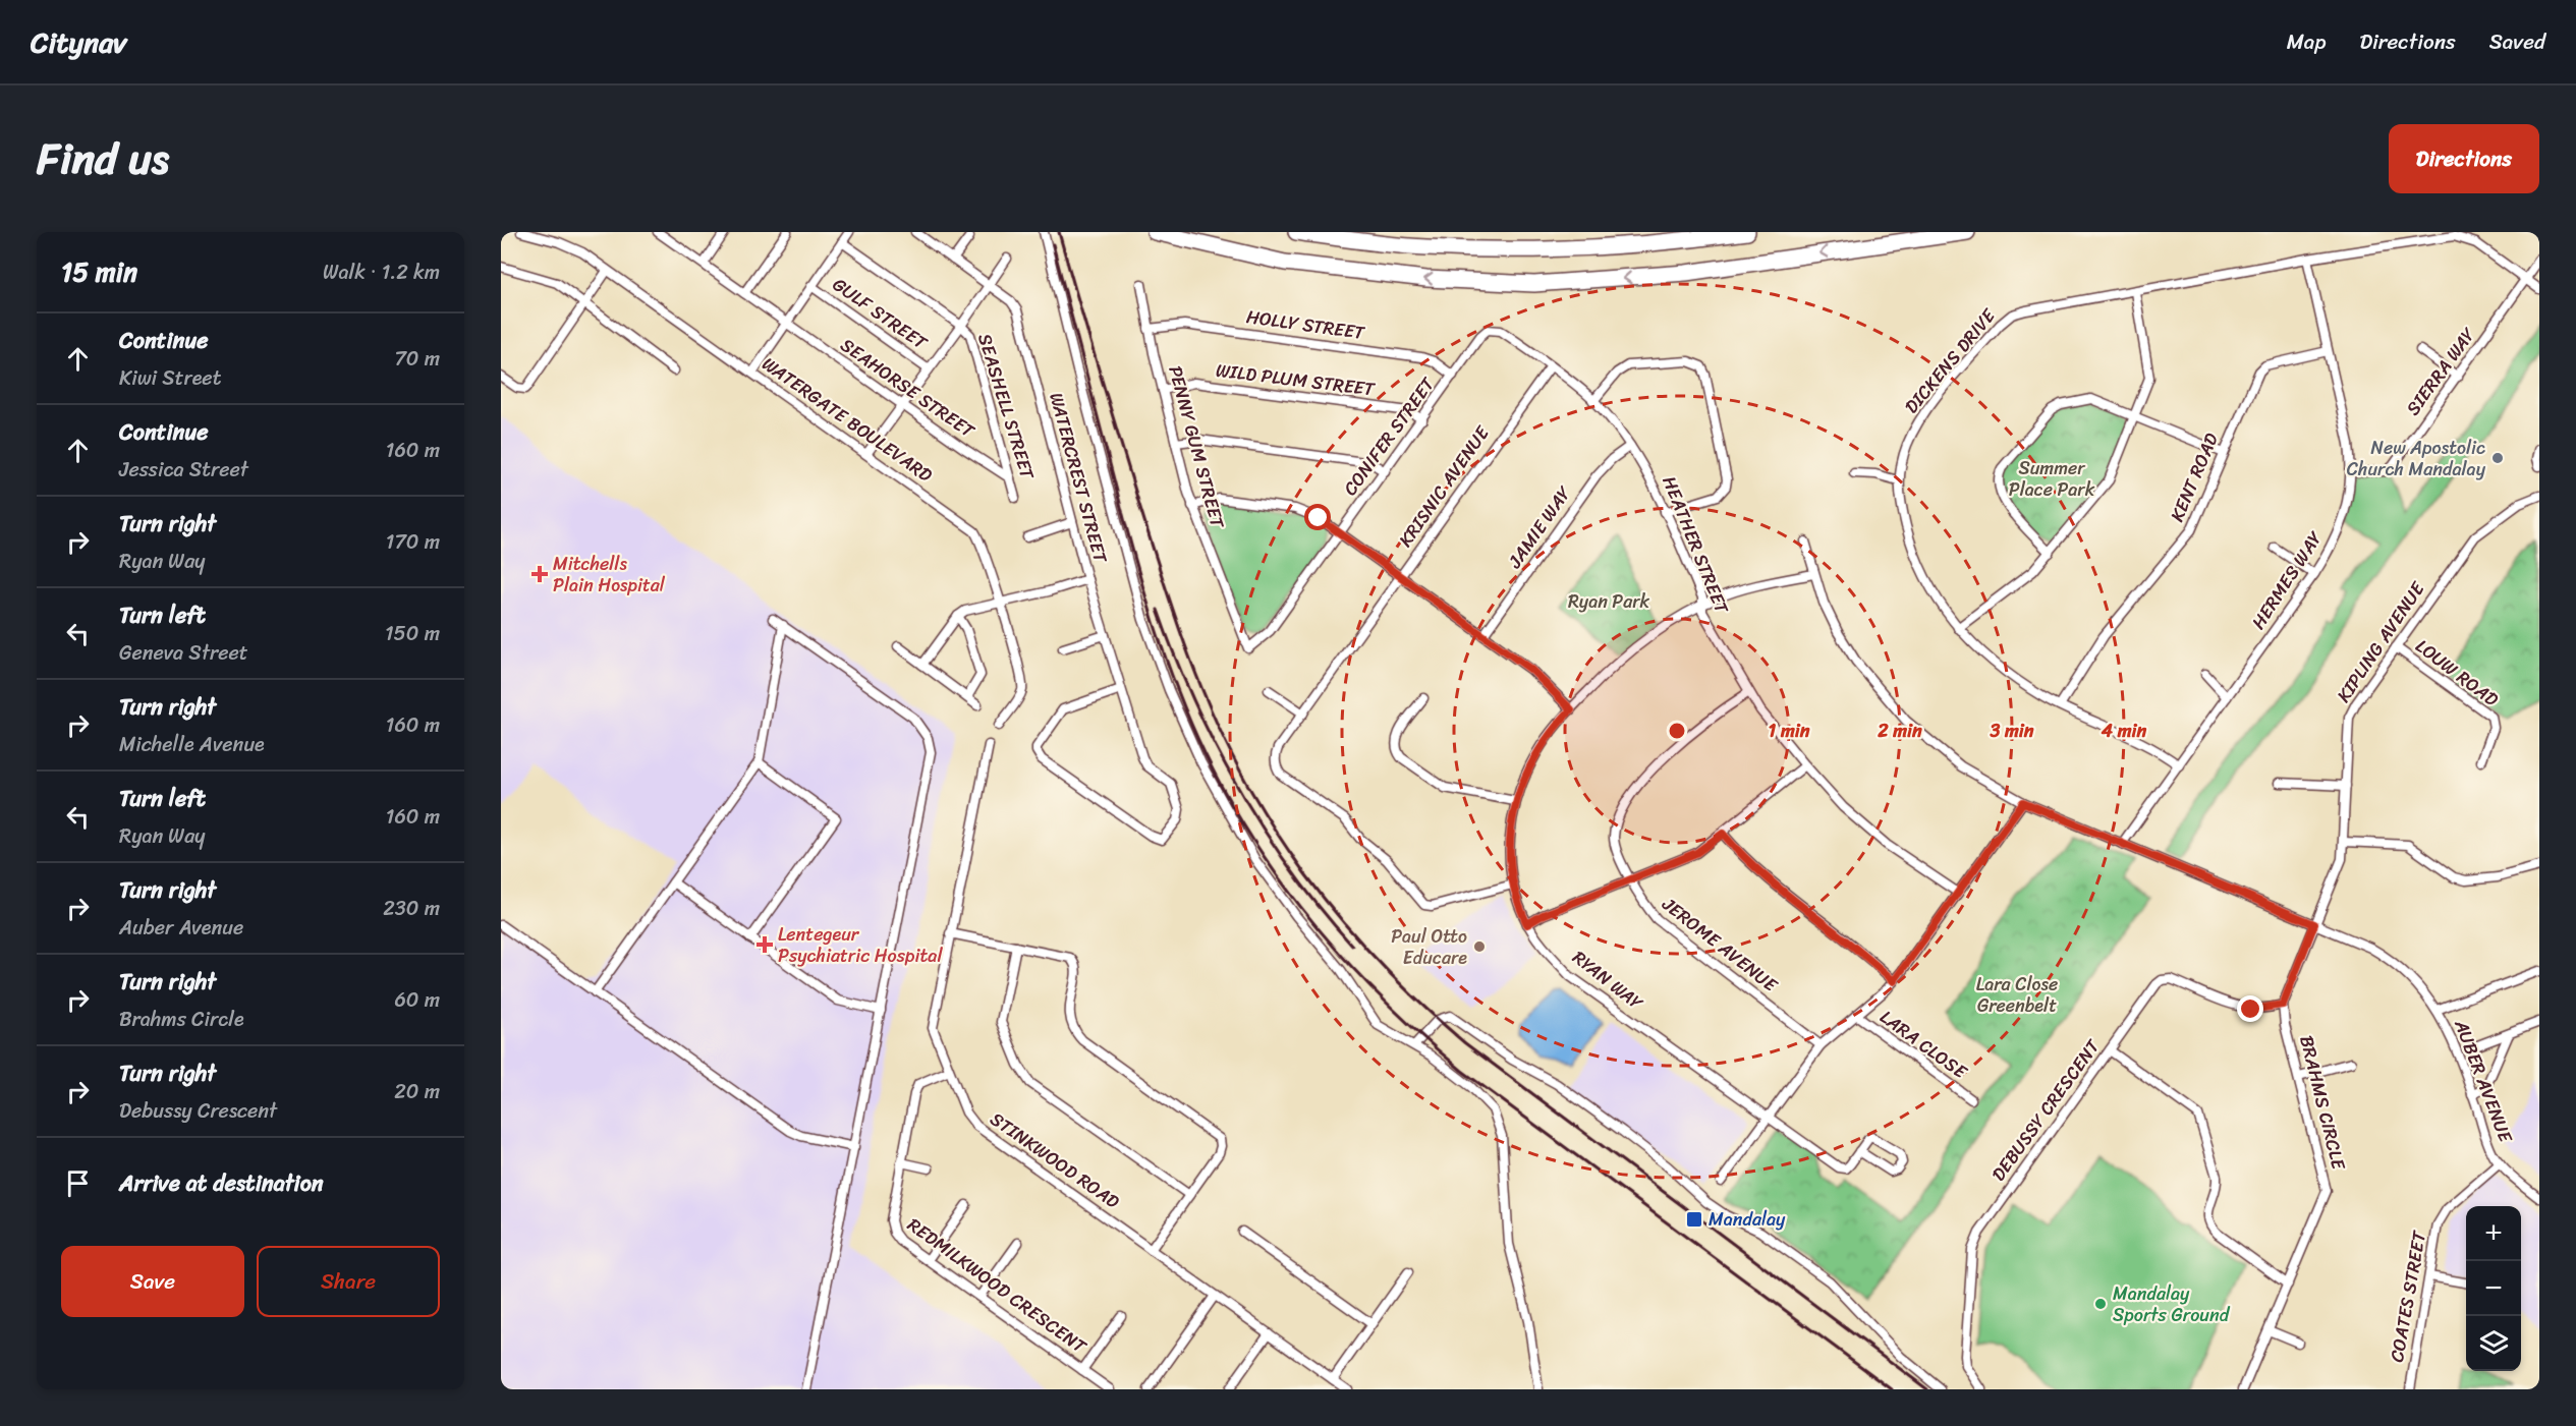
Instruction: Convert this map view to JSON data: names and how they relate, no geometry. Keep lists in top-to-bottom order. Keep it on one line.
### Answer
{"streets":{"street":["GULF STREET","HOLLY STREET","DICKENS DRIVE","SIERRA WAY","WILD PLUM STREET","SEAHORSE STREET","SEASHELL STREET","WATERGATE BOULEVARD","CONIFER STREET","PENNY GUM STREET","WATERCREST STREET","KENT ROAD","KRISNIC AVENUE","JAMIE WAY","HEATHER STREET","HERMES WAY","KIPLING AVENUE","LOUW ROAD","JEROME AVENUE","RYAN WAY","LARA CLOSE","AUBER AVENUE","BRAHMS CIRCLE","DEBUSSY CRESCENT","STINKWOOD ROAD","REDMILKWOOD CRESCENT","COATES STREET"]},"crossings":[["HOLLY STREET","CONIFER STREET"],["HOLLY STREET","PENNY GUM STREET"],["DICKENS DRIVE","SIERRA WAY"],["DICKENS DRIVE","KENT ROAD"],["DICKENS DRIVE","HERMES WAY"],["SIERRA WAY","HERMES WAY"],["WILD PLUM STREET","CONIFER STREET"],["WILD PLUM STREET","PENNY GUM STREET"],["SEAHORSE STREET","SEASHELL STREET"],["CONIFER STREET","PENNY GUM STREET"],["CONIFER STREET","KRISNIC AVENUE"],["CONIFER STREET","HEATHER STREET"],["KENT ROAD","HERMES WAY"],["KRISNIC AVENUE","HEATHER STREET"],["KRISNIC AVENUE","RYAN WAY"],["JAMIE WAY","HEATHER STREET"],["HEATHER STREET","JEROME AVENUE"],["HEATHER STREET","RYAN WAY"],["HERMES WAY","AUBER AVENUE"],["KIPLING AVENUE","LOUW ROAD"],["KIPLING AVENUE","AUBER AVENUE"],["RYAN WAY","AUBER AVENUE"],["AUBER AVENUE","COATES STREET"],["BRAHMS CIRCLE","DEBUSSY CRESCENT"],["STINKWOOD ROAD","REDMILKWOOD CRESCENT"]],"parks":["Summer Place Park","Ryan Park","Lara Close Greenbelt"],"places":{"other":["New Apostolic Church Mandalay","Paul Otto Educare","Mandalay Sports Ground"],"health":["Mitchells Plain Hospital","Lentegeur Psychiatric Hospital"],"transit":["Mandalay"]},"page":{"header":"Citynav","nav":["Map","Directions","Saved"],"title":"Find us","buttons":["Directions",["Save","Share"]],"heading":["15 min","Walk · 1.2 km"],"list":[["Continue","Kiwi Street","70 m"],["Continue","Jessica Street","160 m"],["Turn right","Ryan Way","170 m"],["Turn left","Geneva Street","150 m"],["Turn right","Michelle Avenue","160 m"],["Turn left","Ryan Way","160 m"],["Turn right","Auber Avenue","230 m"],["Turn right","Brahms Circle","60 m"],["Turn right","Debussy Crescent","20 m"],"Arrive at destination"],"map_buttons":["+","−"]},"rings":["1 min","2 min","3 min","4 min"]}
